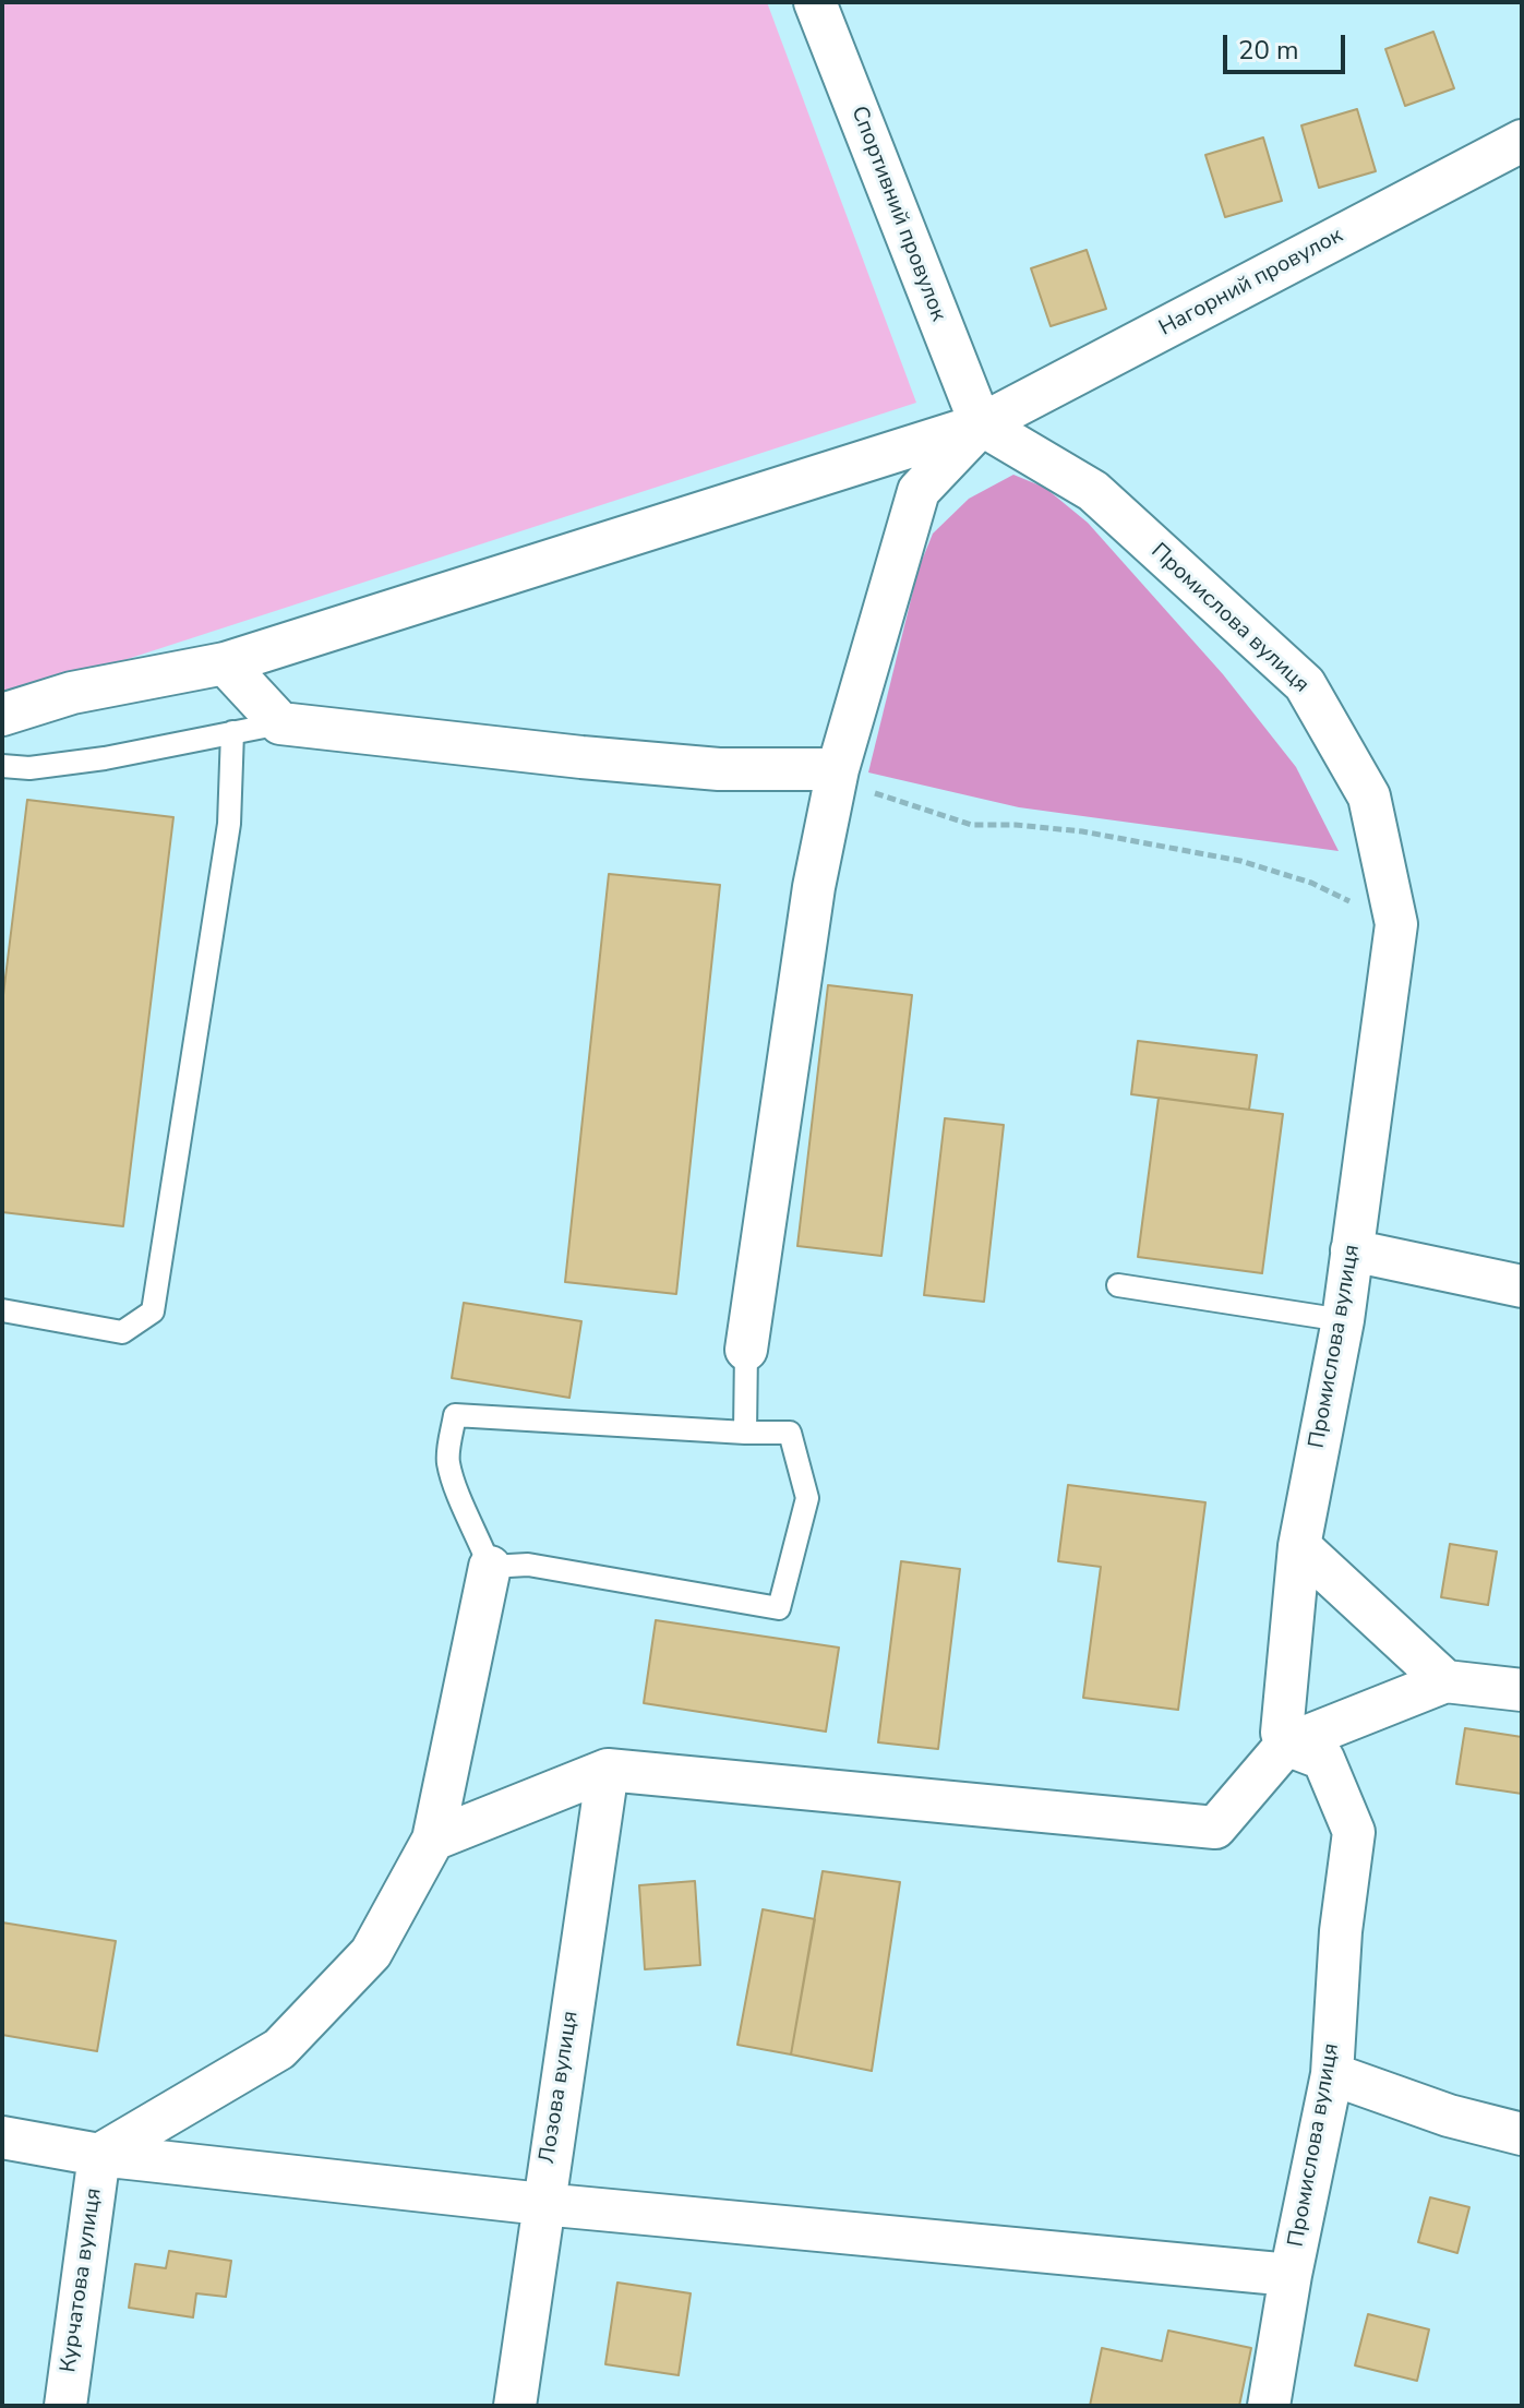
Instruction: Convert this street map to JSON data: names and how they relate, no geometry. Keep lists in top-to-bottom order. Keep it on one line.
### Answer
{"streets":{"street":["Спортивний провулок","Нагорний провулок","Промислова вулиця","Лозова вулиця","Курчатова вулиця"]},"crossings":[["Спортивний провулок","Нагорний провулок"],["Спортивний провулок","Промислова вулиця"],["Нагорний провулок","Промислова вулиця"]],"scale_bar":"20 m"}
